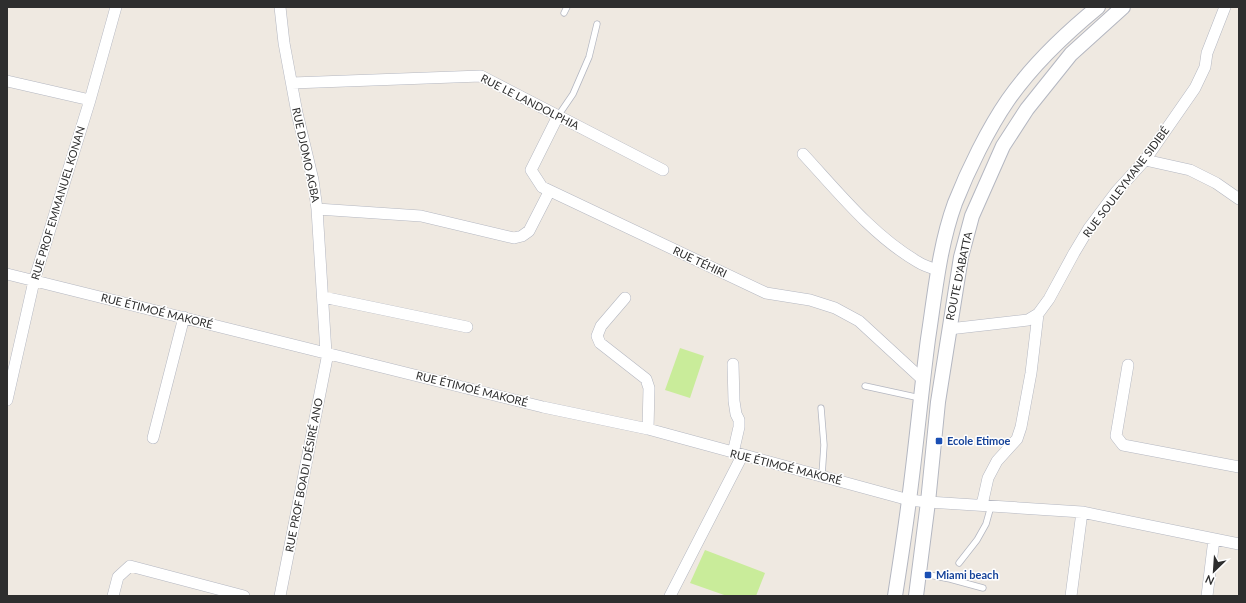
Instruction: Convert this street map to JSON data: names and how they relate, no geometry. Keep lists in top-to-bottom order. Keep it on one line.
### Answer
{"streets":{"street":["RUE LE LANDOLPHIA","RUE DJOMO AGBA","RUE SOULEYMANE SIDIBÉ","RUE PROF EMMANUEL KONAN","RUE TÉHIRI","ROUTE D'ABATTA","RUE ÉTIMOÉ MAKORÉ","RUE PROF BOADI DÉSIRÉ ANO"]},"crossings":[["RUE LE LANDOLPHIA","RUE DJOMO AGBA"],["RUE LE LANDOLPHIA","RUE TÉHIRI"],["RUE DJOMO AGBA","RUE ÉTIMOÉ MAKORÉ"],["RUE DJOMO AGBA","RUE PROF BOADI DÉSIRÉ ANO"],["RUE PROF EMMANUEL KONAN","RUE ÉTIMOÉ MAKORÉ"],["RUE TÉHIRI","ROUTE D'ABATTA"],["ROUTE D'ABATTA","RUE ÉTIMOÉ MAKORÉ"],["RUE ÉTIMOÉ MAKORÉ","RUE PROF BOADI DÉSIRÉ ANO"]],"places":{"transit":["Ecole Etimoe","Miami beach"]},"north":"bottom left"}
